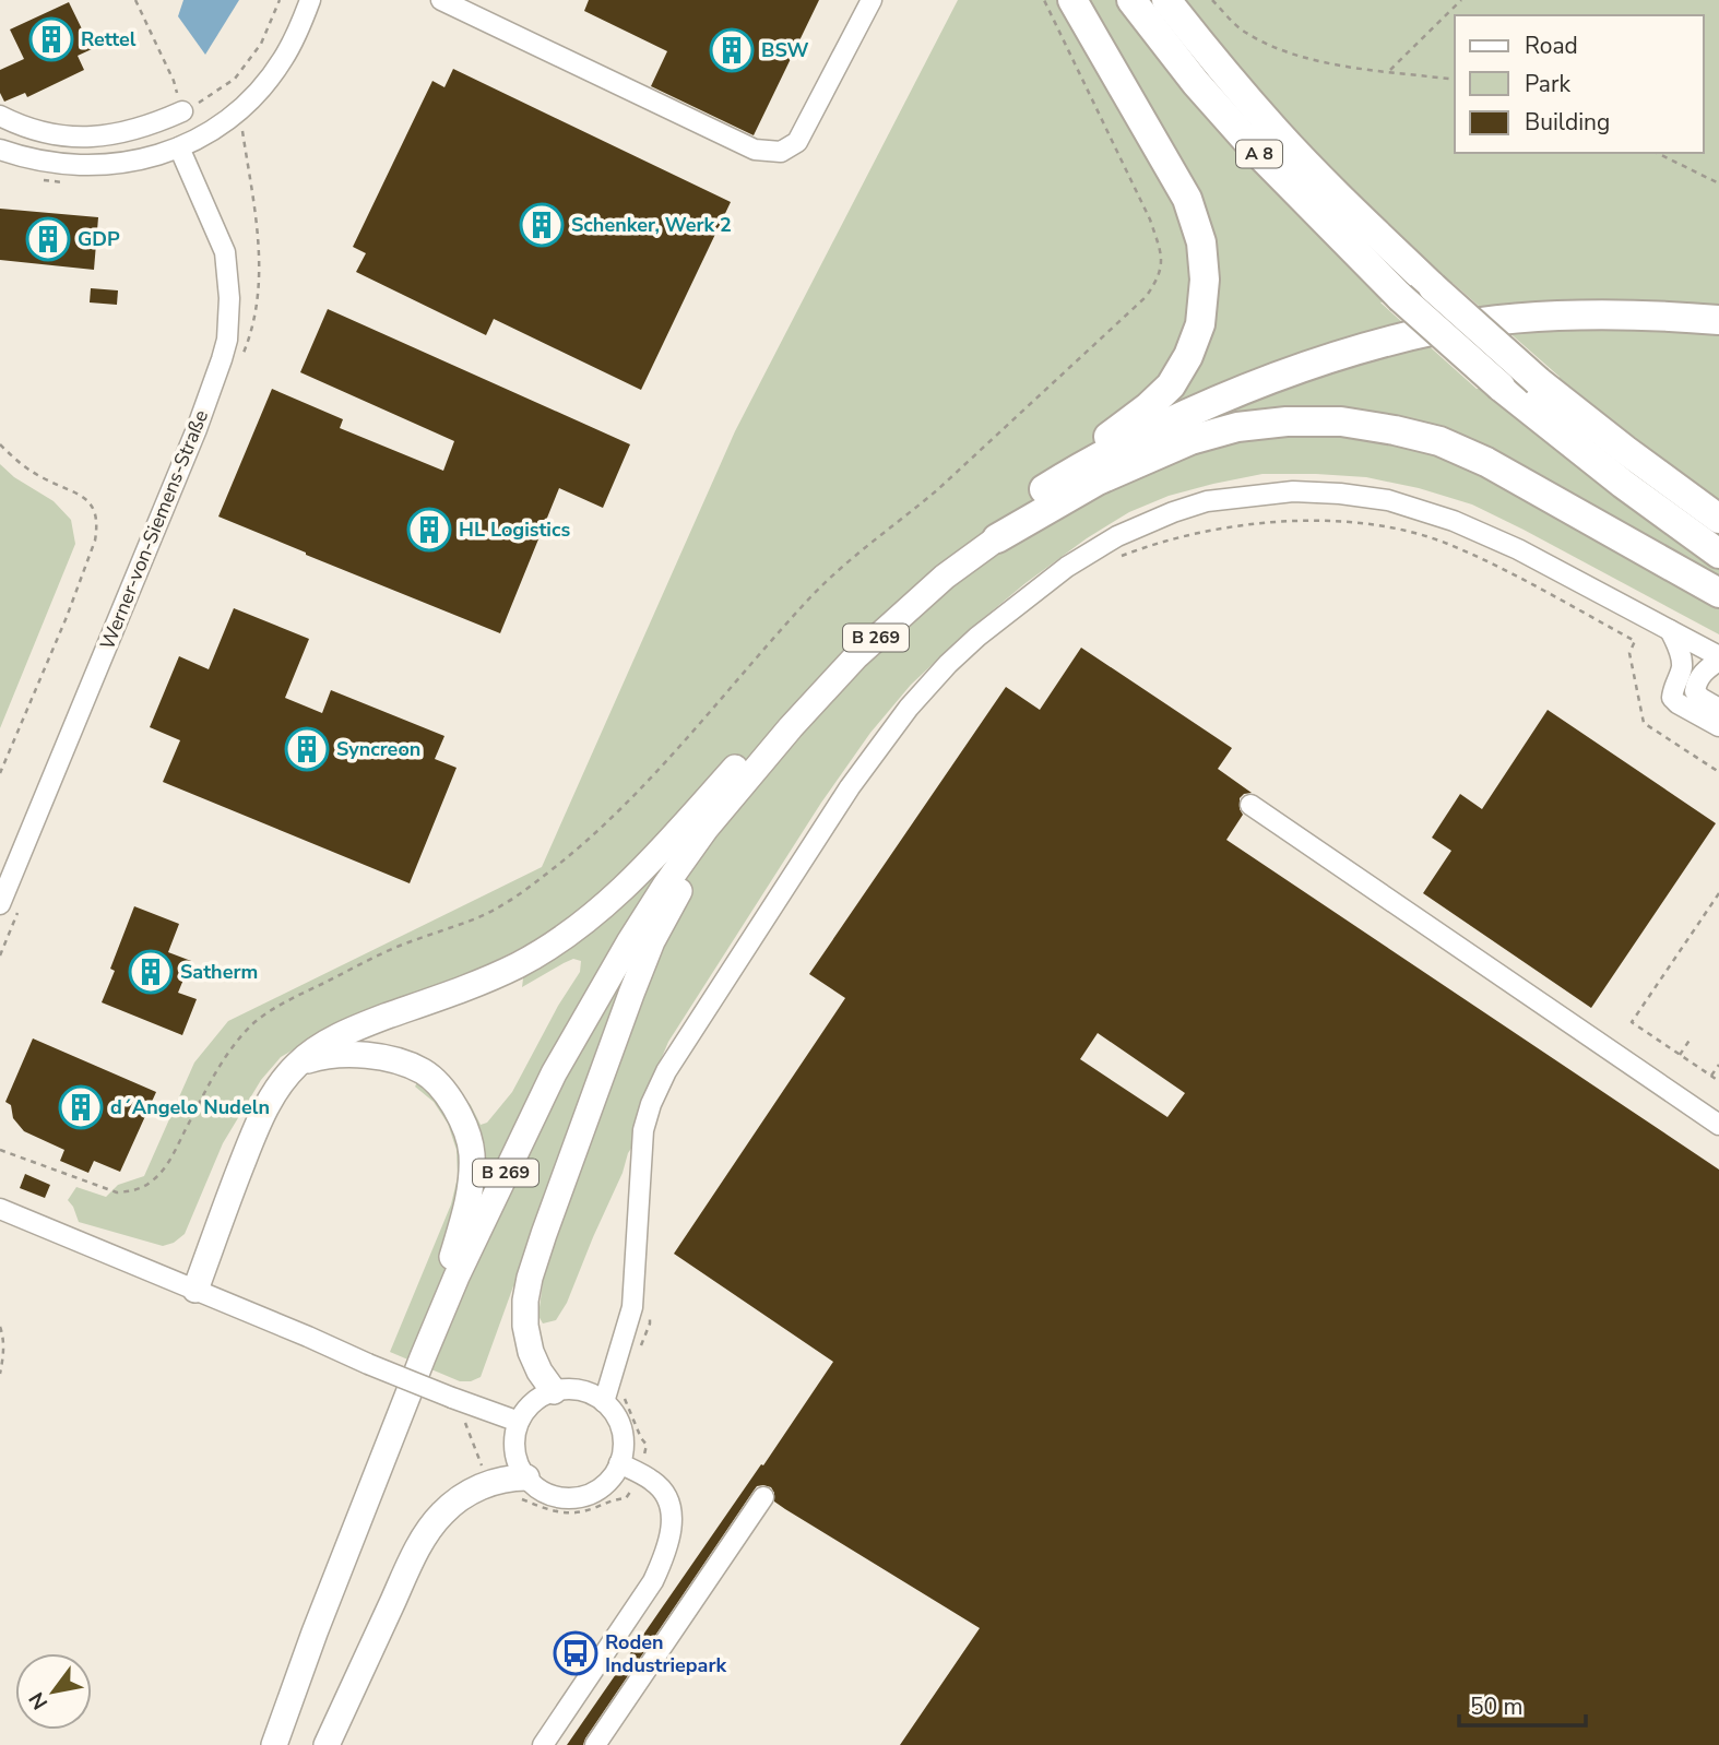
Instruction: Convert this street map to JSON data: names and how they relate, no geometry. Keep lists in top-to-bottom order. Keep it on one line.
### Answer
{"streets":{"highway":["A 8"],"main road":["B 269"],"street":["Werner-von-Siemens-Straße"]},"places":{"building":["Rettel","BSW","Schenker, Werk 2","GDP","HL Logistics","Syncreon","Satherm","d´Angelo Nudeln"],"bus stop":["Roden Industriepark"]},"legend":["Road","Park","Building"],"scale_bar":"50 m","north":"bottom left"}
